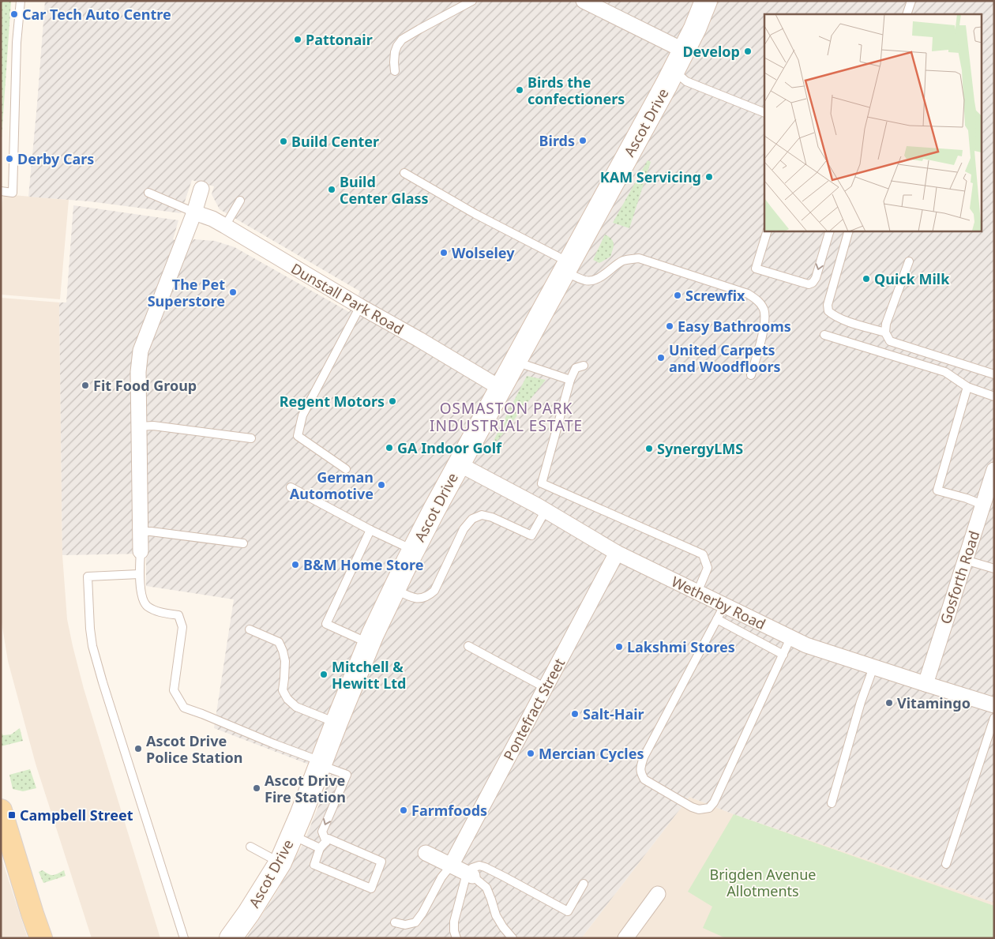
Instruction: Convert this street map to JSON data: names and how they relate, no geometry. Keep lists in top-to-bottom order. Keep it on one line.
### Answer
{"streets":{"street":["Ascot Drive","Dunstall Park Road","Gosforth Road","Wetherby Road","Pontefract Street"]},"crossings":[["Ascot Drive","Dunstall Park Road"],["Ascot Drive","Wetherby Road"],["Gosforth Road","Wetherby Road"],["Wetherby Road","Pontefract Street"]],"districts":["OSMASTON PARK INDUSTRIAL ESTATE"],"parks":["Brigden Avenue Allotments"],"places":{"other":["Car Tech Auto Centre","Pattonair","Develop","Birds the confectioners","Birds","Build Center","Derby Cars","KAM Servicing","Build Center Glass","Wolseley","Quick Milk","The Pet Superstore","Screwfix","Easy Bathrooms","United Carpets and Woodfloors","Fit Food Group","Regent Motors","GA Indoor Golf","SynergyLMS","German Automotive","B&M Home Store","Lakshmi Stores","Mitchell & Hewitt Ltd","Vitamingo","Salt-Hair","Ascot Drive Police Station","Mercian Cycles","Ascot Drive Fire Station","Farmfoods"],"transit":["Campbell Street"]}}
